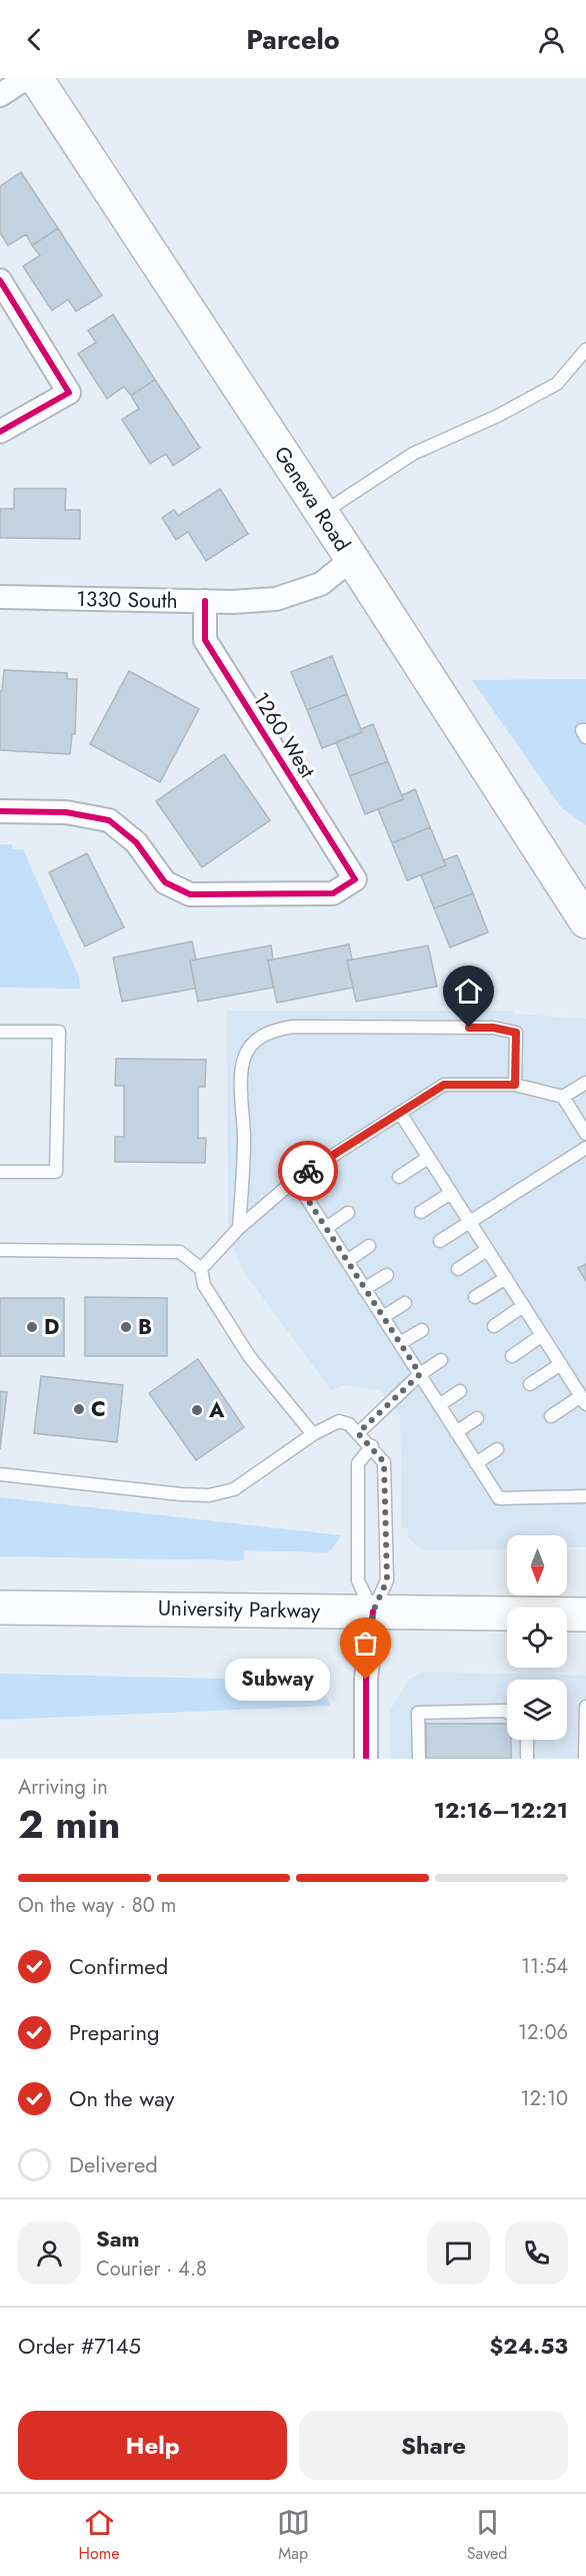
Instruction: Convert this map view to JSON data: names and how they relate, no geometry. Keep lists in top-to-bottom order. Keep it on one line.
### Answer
{"streets":{"main road":["Geneva Road","University Parkway"],"street":["1330 South","1260 West"]},"crossings":[["Geneva Road","1330 South"],["1330 South","1260 West"]],"places":["D","B","C","A","Subway"],"north":"bottom","page":{"header":"Parcelo","bubble":"Subway","heading":["2 min","Arriving in","12:16–12:21"],"panel":["Sam","Courier · 4.8","Order #7145","$24.53"],"bar":"On the way · 80 m","list":[["Confirmed","11:54"],["Preparing","12:06"],["On the way","12:10"],"Delivered"],"buttons":["Help","Share"],"tabs":["Home","Map","Saved"]}}
